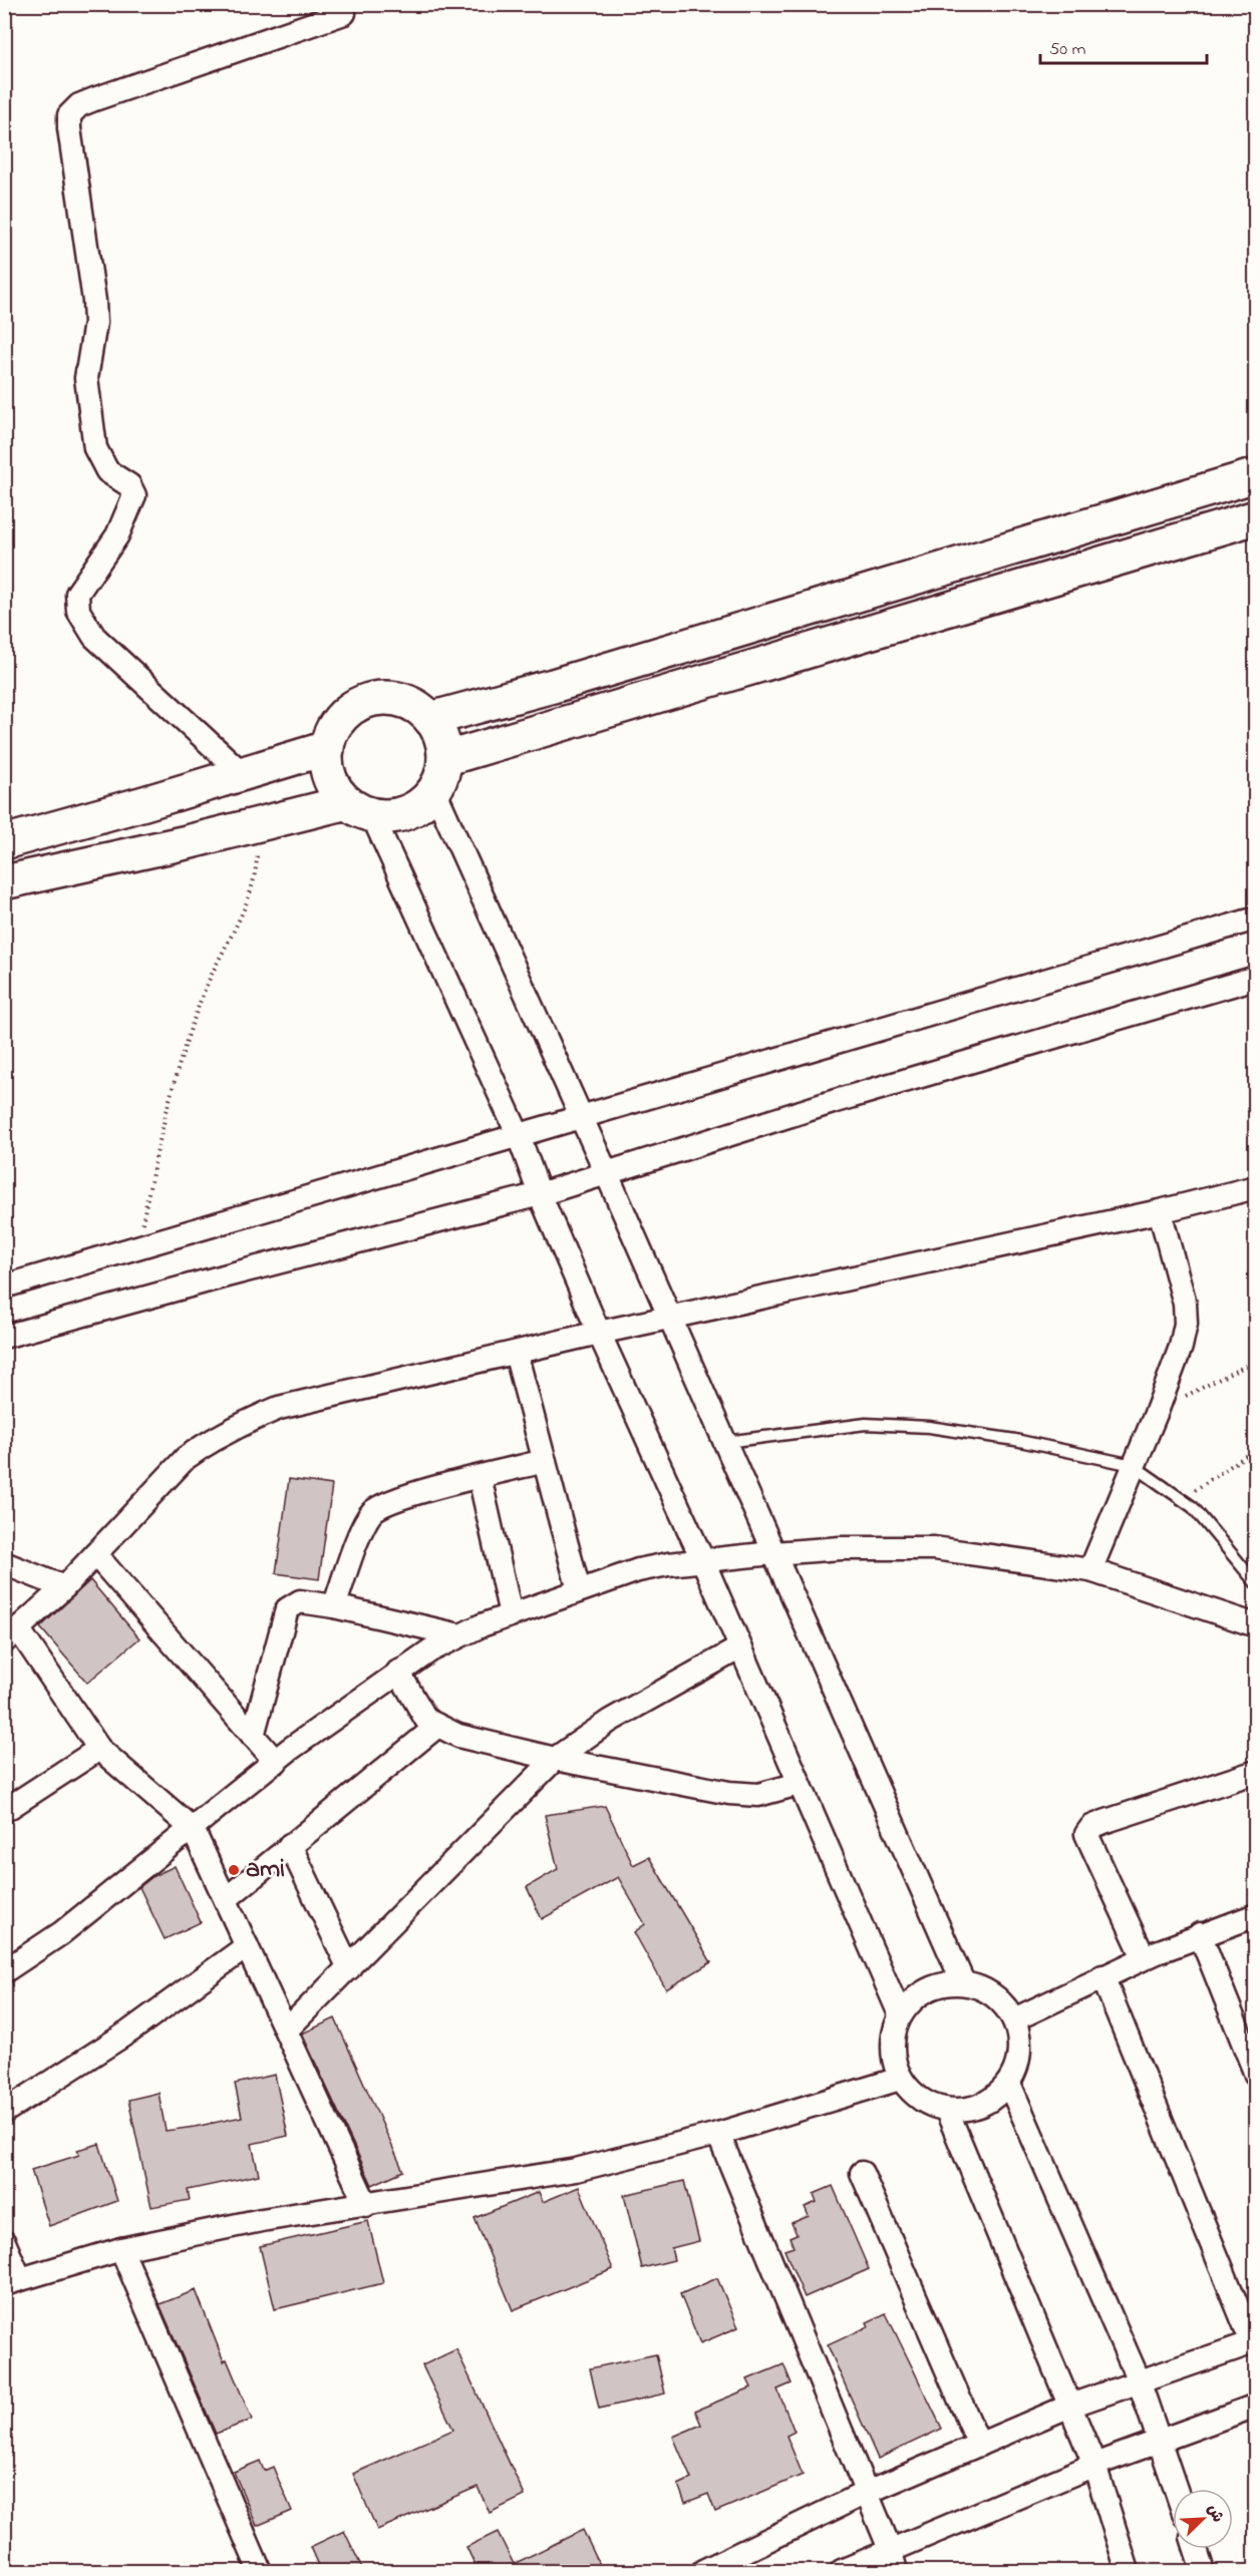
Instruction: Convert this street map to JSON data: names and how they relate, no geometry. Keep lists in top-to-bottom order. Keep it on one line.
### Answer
{"places":["ami"],"scale_bar":"50 m","north":"top right"}
